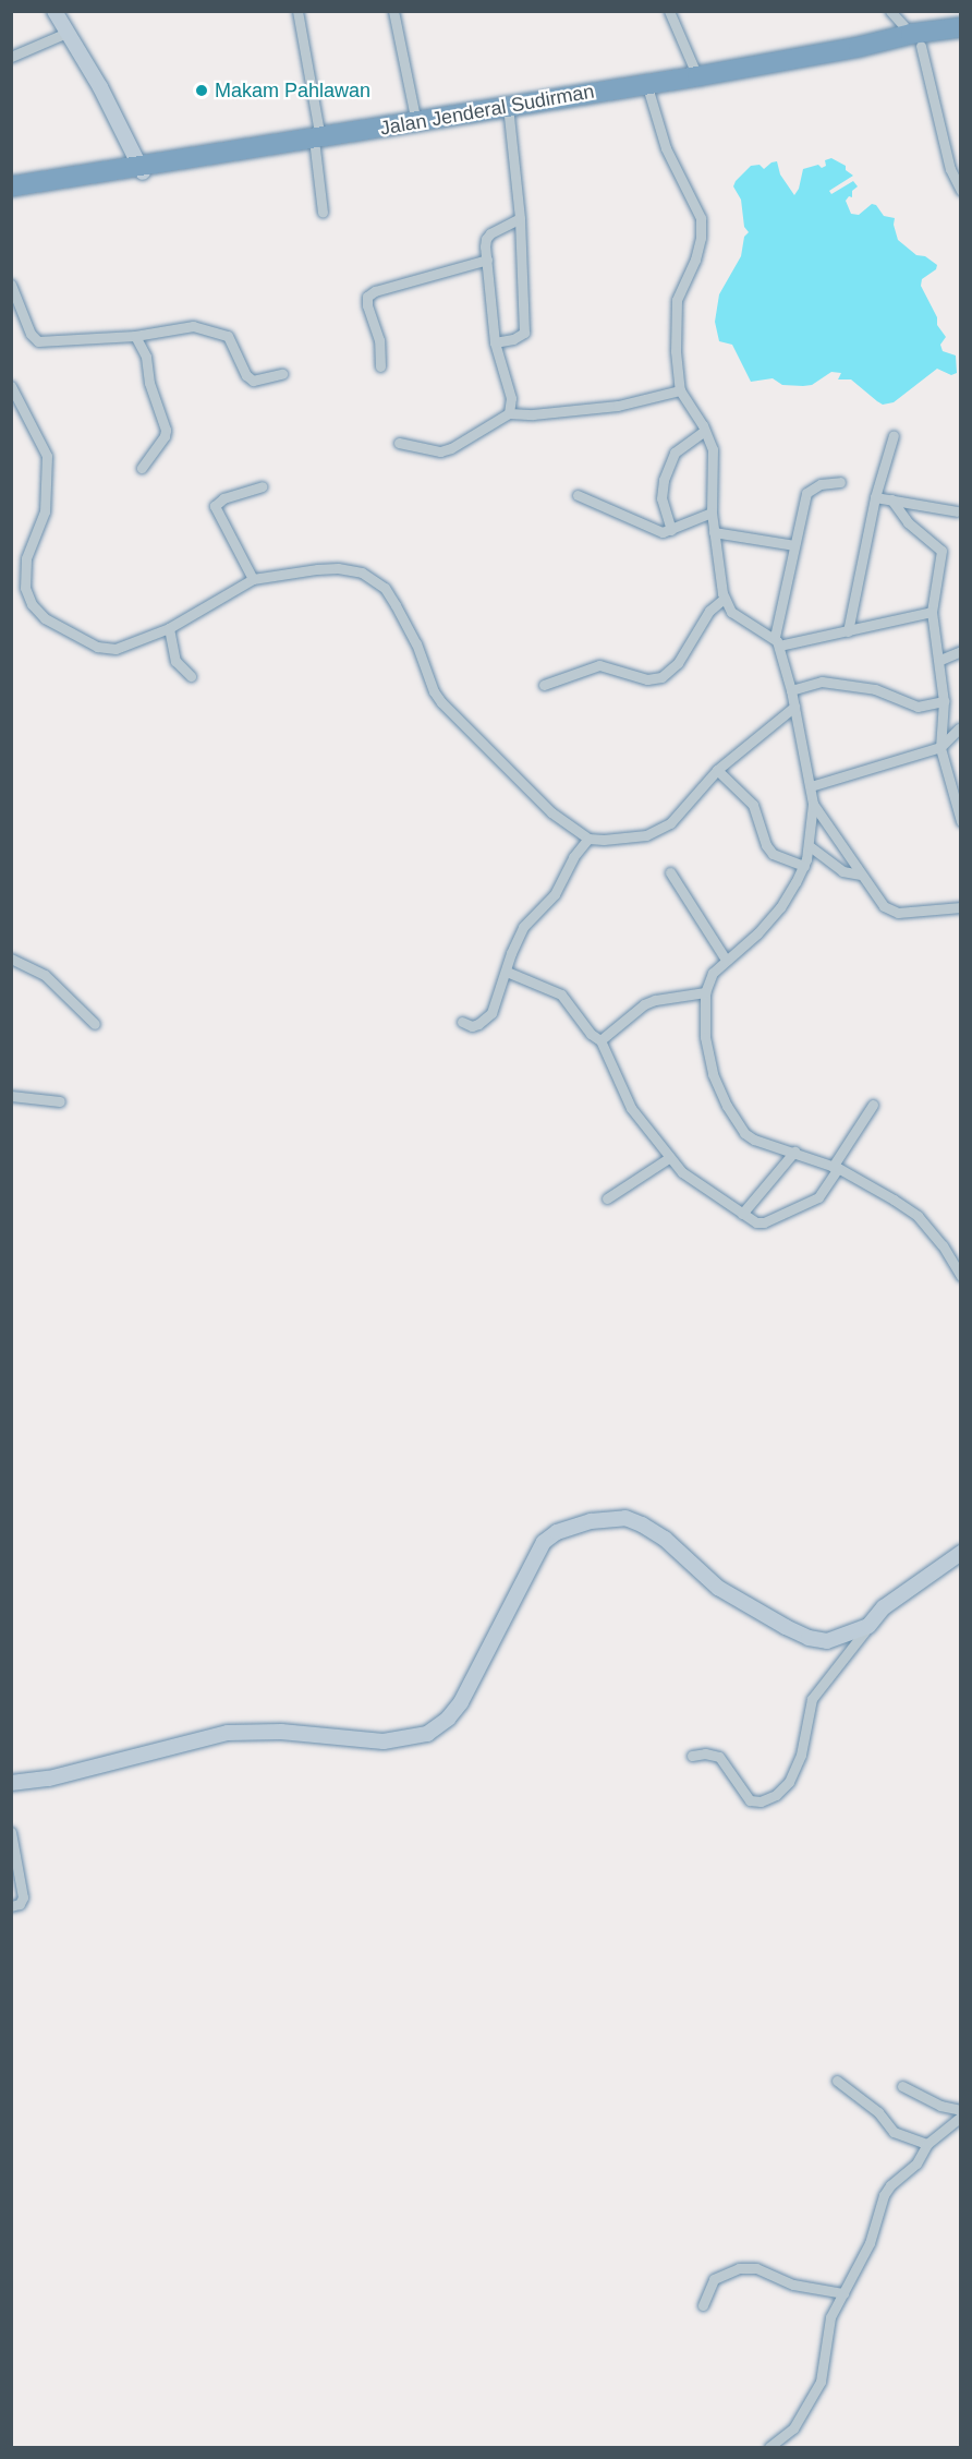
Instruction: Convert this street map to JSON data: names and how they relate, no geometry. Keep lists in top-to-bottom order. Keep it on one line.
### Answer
{"streets":{"highway":["Jalan Jenderal Sudirman"]},"places":["Makam Pahlawan"]}
